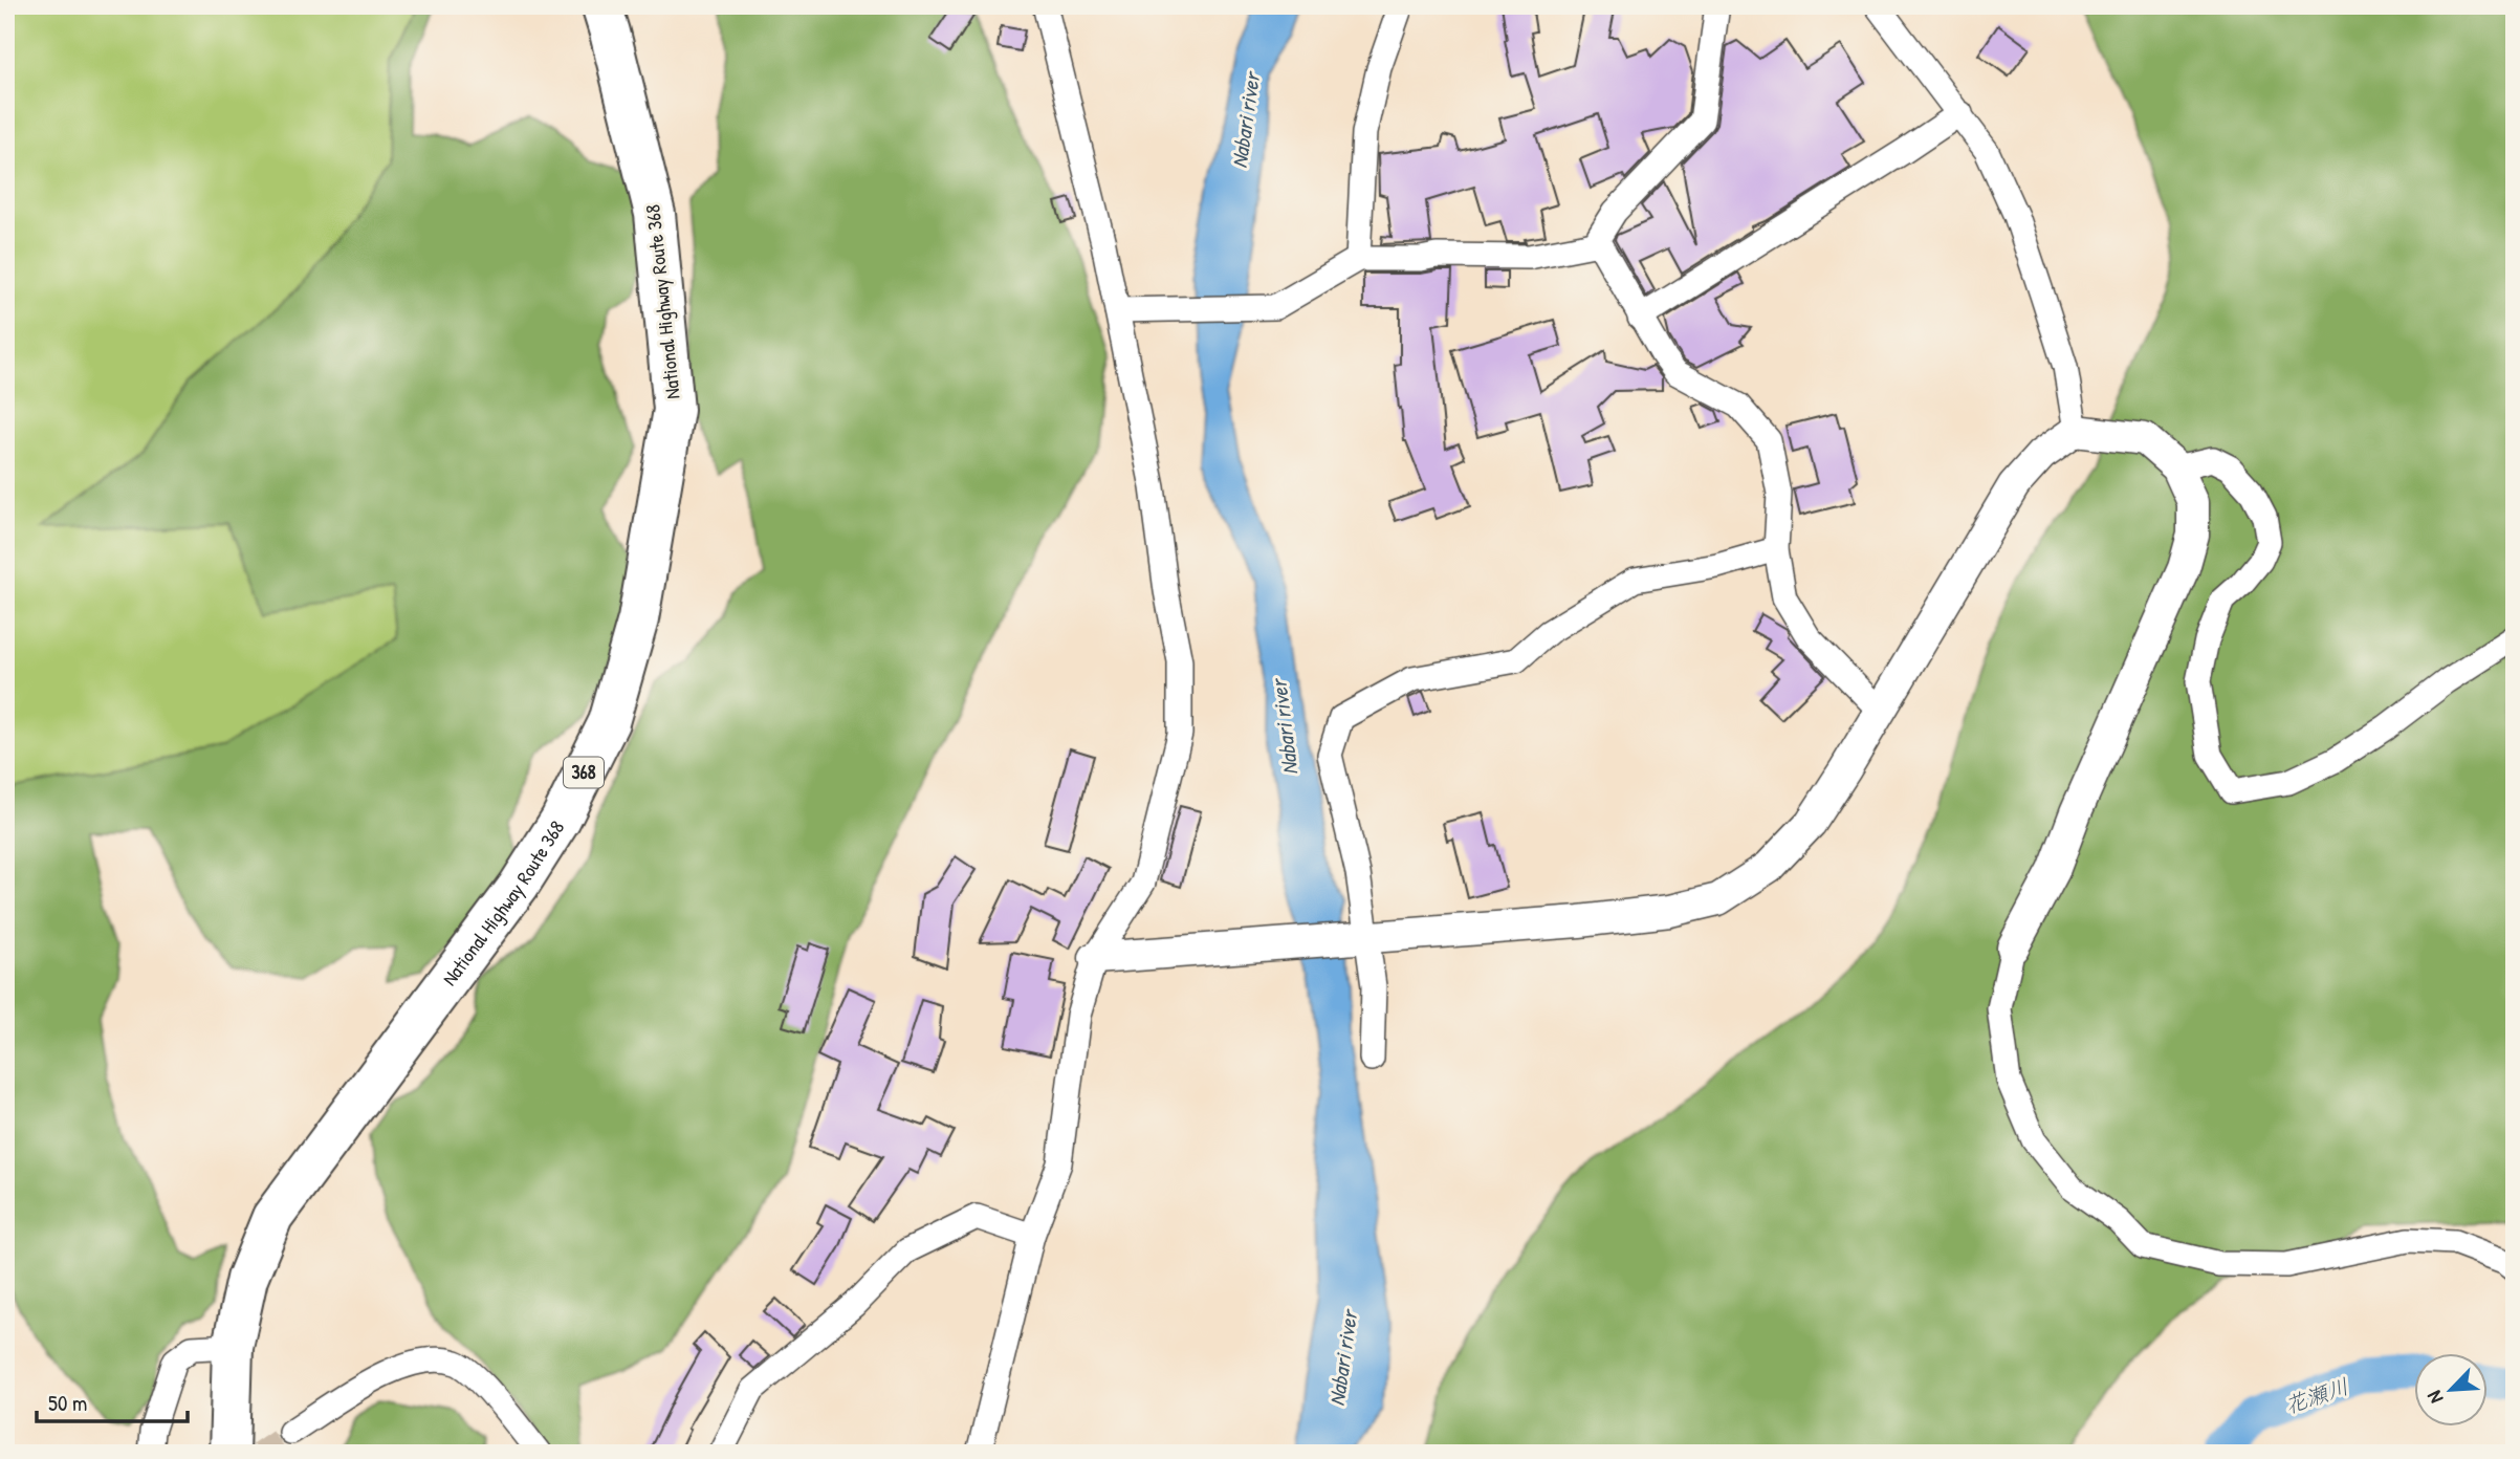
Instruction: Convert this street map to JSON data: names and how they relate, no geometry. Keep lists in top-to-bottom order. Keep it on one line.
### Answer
{"streets":{"highway":["National Highway Route 368","368"]},"water":["Nabari river","花瀬川"],"scale_bar":"50 m","north":"bottom left"}
